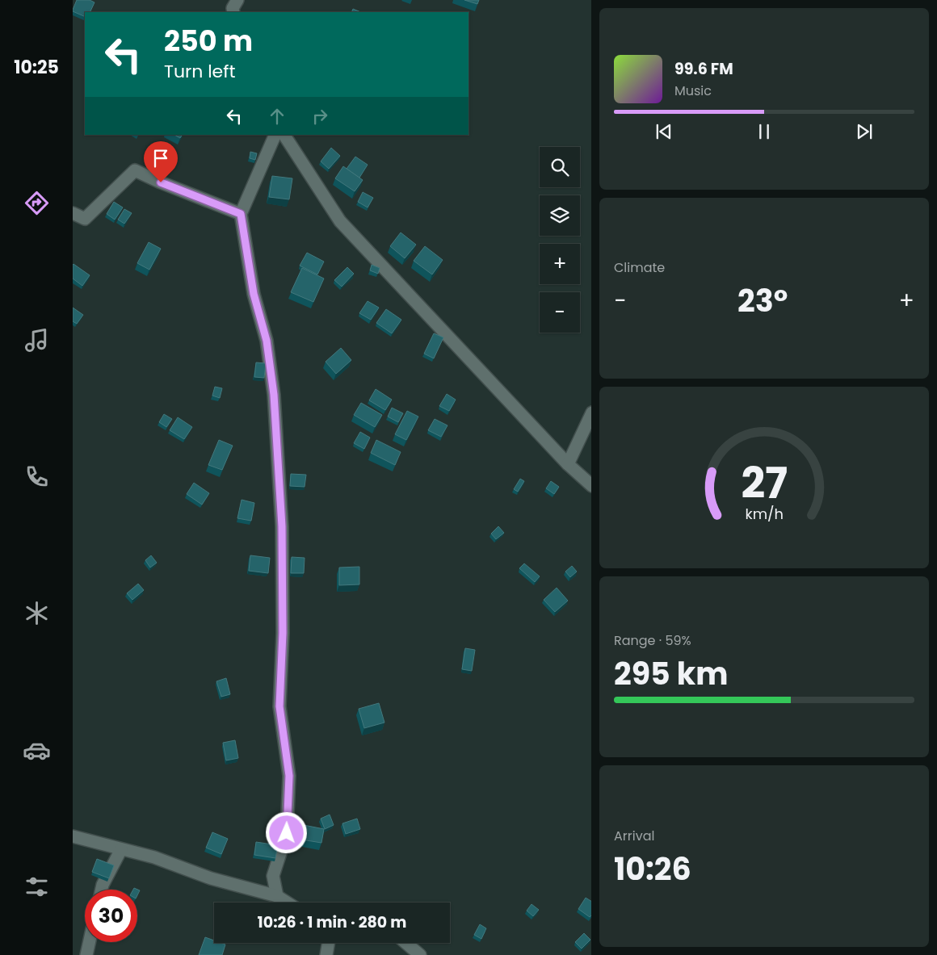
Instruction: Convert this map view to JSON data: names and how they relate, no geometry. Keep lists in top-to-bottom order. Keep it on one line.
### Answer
{"page":{"tabs":"10:25","turn":["250 m","Turn left"],"song":["99.6 FM","Music"],"map_buttons":["+","−"],"tile":["Climate",["Range · 59%","295 km"],["Arrival","10:26"]],"heat":["−","23°","+"],"limit":"30","trip":"10:26 · 1 min · 280 m","gauge":["27","km/h"]}}
